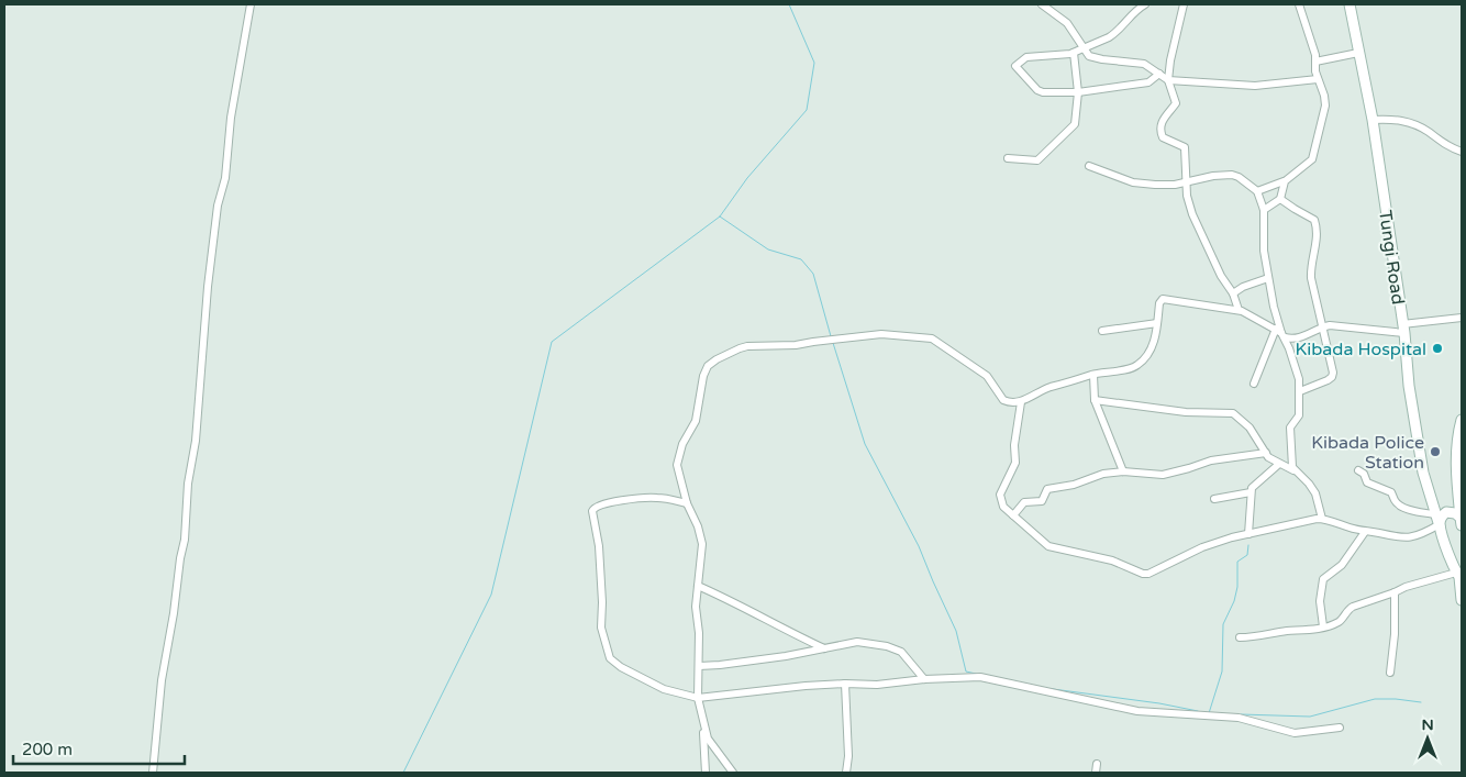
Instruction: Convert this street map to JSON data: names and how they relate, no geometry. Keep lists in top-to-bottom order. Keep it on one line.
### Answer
{"streets":{"main road":["Tungi Road"]},"places":["Kibada Hospital","Kibada Police Station"],"scale_bar":"200 m","north":"top"}
